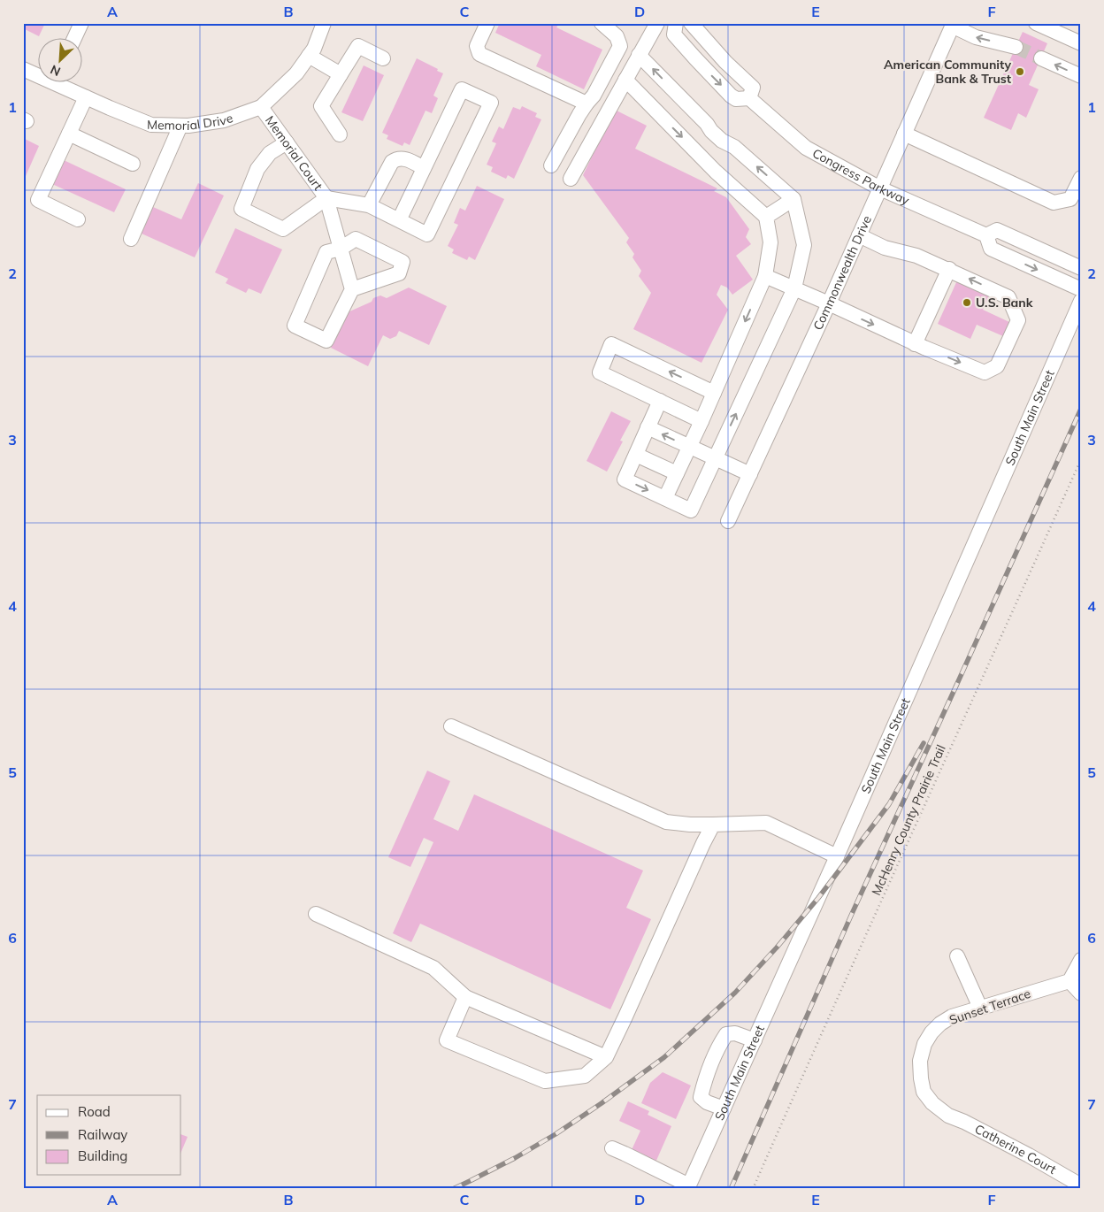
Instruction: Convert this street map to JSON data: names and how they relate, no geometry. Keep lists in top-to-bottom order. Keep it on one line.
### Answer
{"streets":{"street":["Memorial Drive","Memorial Court","Congress Parkway","Commonwealth Drive","South Main Street","Sunset Terrace","Catherine Court"],"path":["McHenry County Prairie Trail"]},"crossings":[["Memorial Drive","Memorial Court"],["Congress Parkway","Commonwealth Drive"],["Sunset Terrace","Catherine Court"]],"places":["American Community Bank & Trust","U.S. Bank"],"legend":["Road","Railway","Building"],"north":"bottom left","grid":{"columns":["A","B","C","D","E","F"],"rows":["1","2","3","4","5","6","7"]}}
